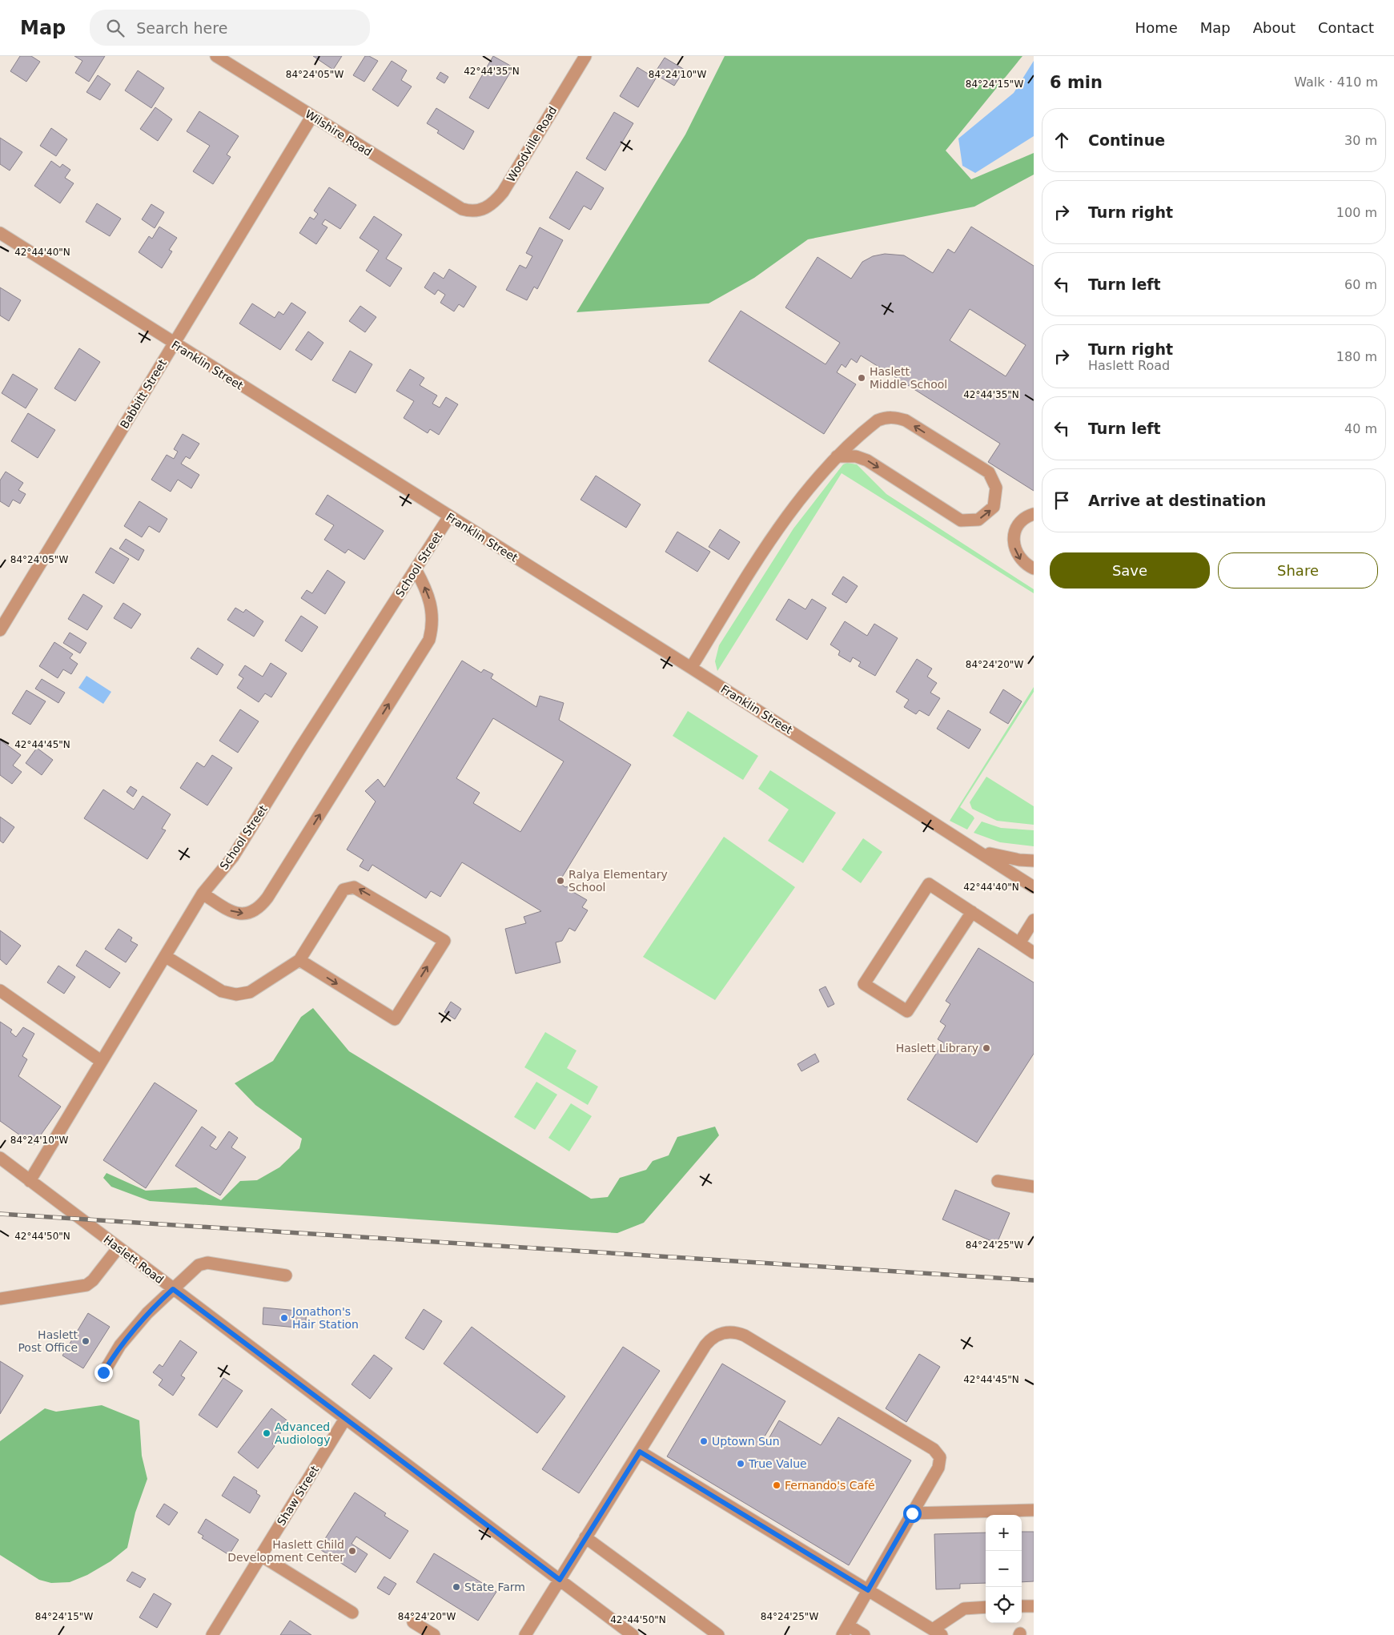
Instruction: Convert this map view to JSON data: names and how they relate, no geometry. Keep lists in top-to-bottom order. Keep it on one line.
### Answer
{"streets":{"street":["Wilshire Road","Woodville Road","Franklin Street","Babbitt Street","School Street","Haslett Road","Shaw Street"]},"crossings":[["Wilshire Road","Woodville Road"],["Wilshire Road","Babbitt Street"],["Franklin Street","Babbitt Street"],["Franklin Street","School Street"],["School Street","Haslett Road"],["Haslett Road","Shaw Street"]],"places":["Haslett Middle School","Ralya Elementary School","Haslett Library","Jonathon's Hair Station","Haslett Post Office","Advanced Audiology","Uptown Sun","True Value","Fernando's Café","Haslett Child Development Center","State Farm"],"page":{"header":"Map","search":"Search here","nav":["Home","Map","About","Contact"],"heading":["6 min","Walk · 410 m"],"list":[["Continue","30 m"],["Turn right","100 m"],["Turn left","60 m"],["Turn right","Haslett Road","180 m"],["Turn left","40 m"],"Arrive at destination"],"buttons":["Save","Share"],"map_buttons":["+","−"]},"coordinates":["42°44'35\"N","84°24'05\"W","84°24'10\"W","84°24'15\"W","42°44'40\"N","84°24'20\"W","42°44'45\"N","42°44'50\"N","84°24'25\"W"]}
